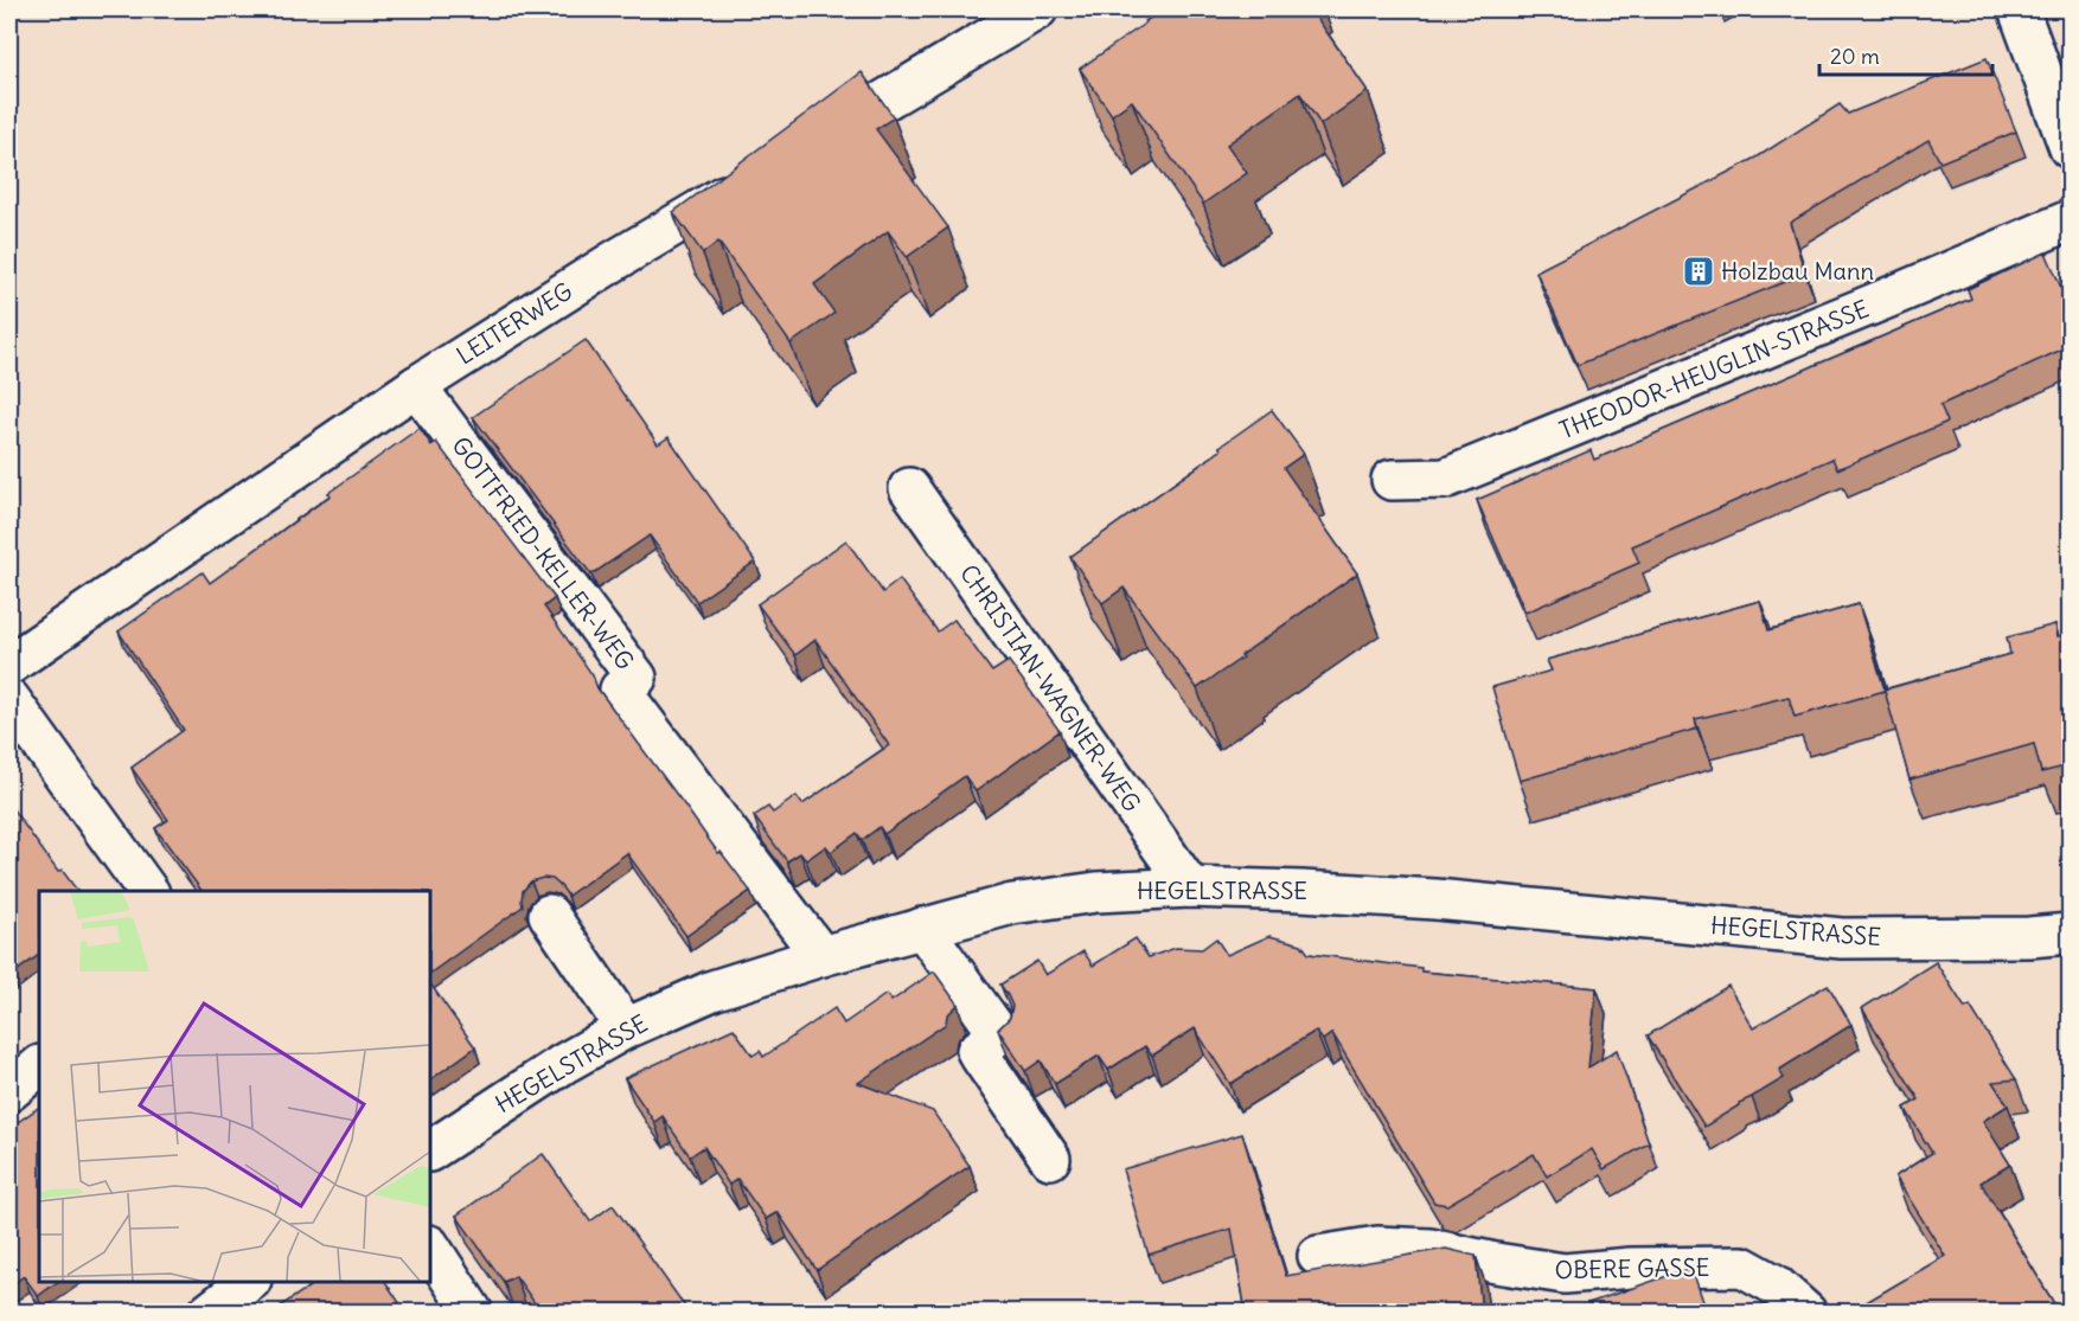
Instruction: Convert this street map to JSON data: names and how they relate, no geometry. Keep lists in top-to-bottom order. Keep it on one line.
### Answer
{"streets":{"street":["LEITERWEG","THEODOR-HEUGLIN-STRASSE","GOTTFRIED-KELLER-WEG","CHRISTIAN-WAGNER-WEG","HEGELSTRASSE","OBERE GASSE"]},"crossings":[["LEITERWEG","GOTTFRIED-KELLER-WEG"],["GOTTFRIED-KELLER-WEG","HEGELSTRASSE"],["CHRISTIAN-WAGNER-WEG","HEGELSTRASSE"]],"places":{"building":["Holzbau Mann"]},"scale_bar":"20 m"}
